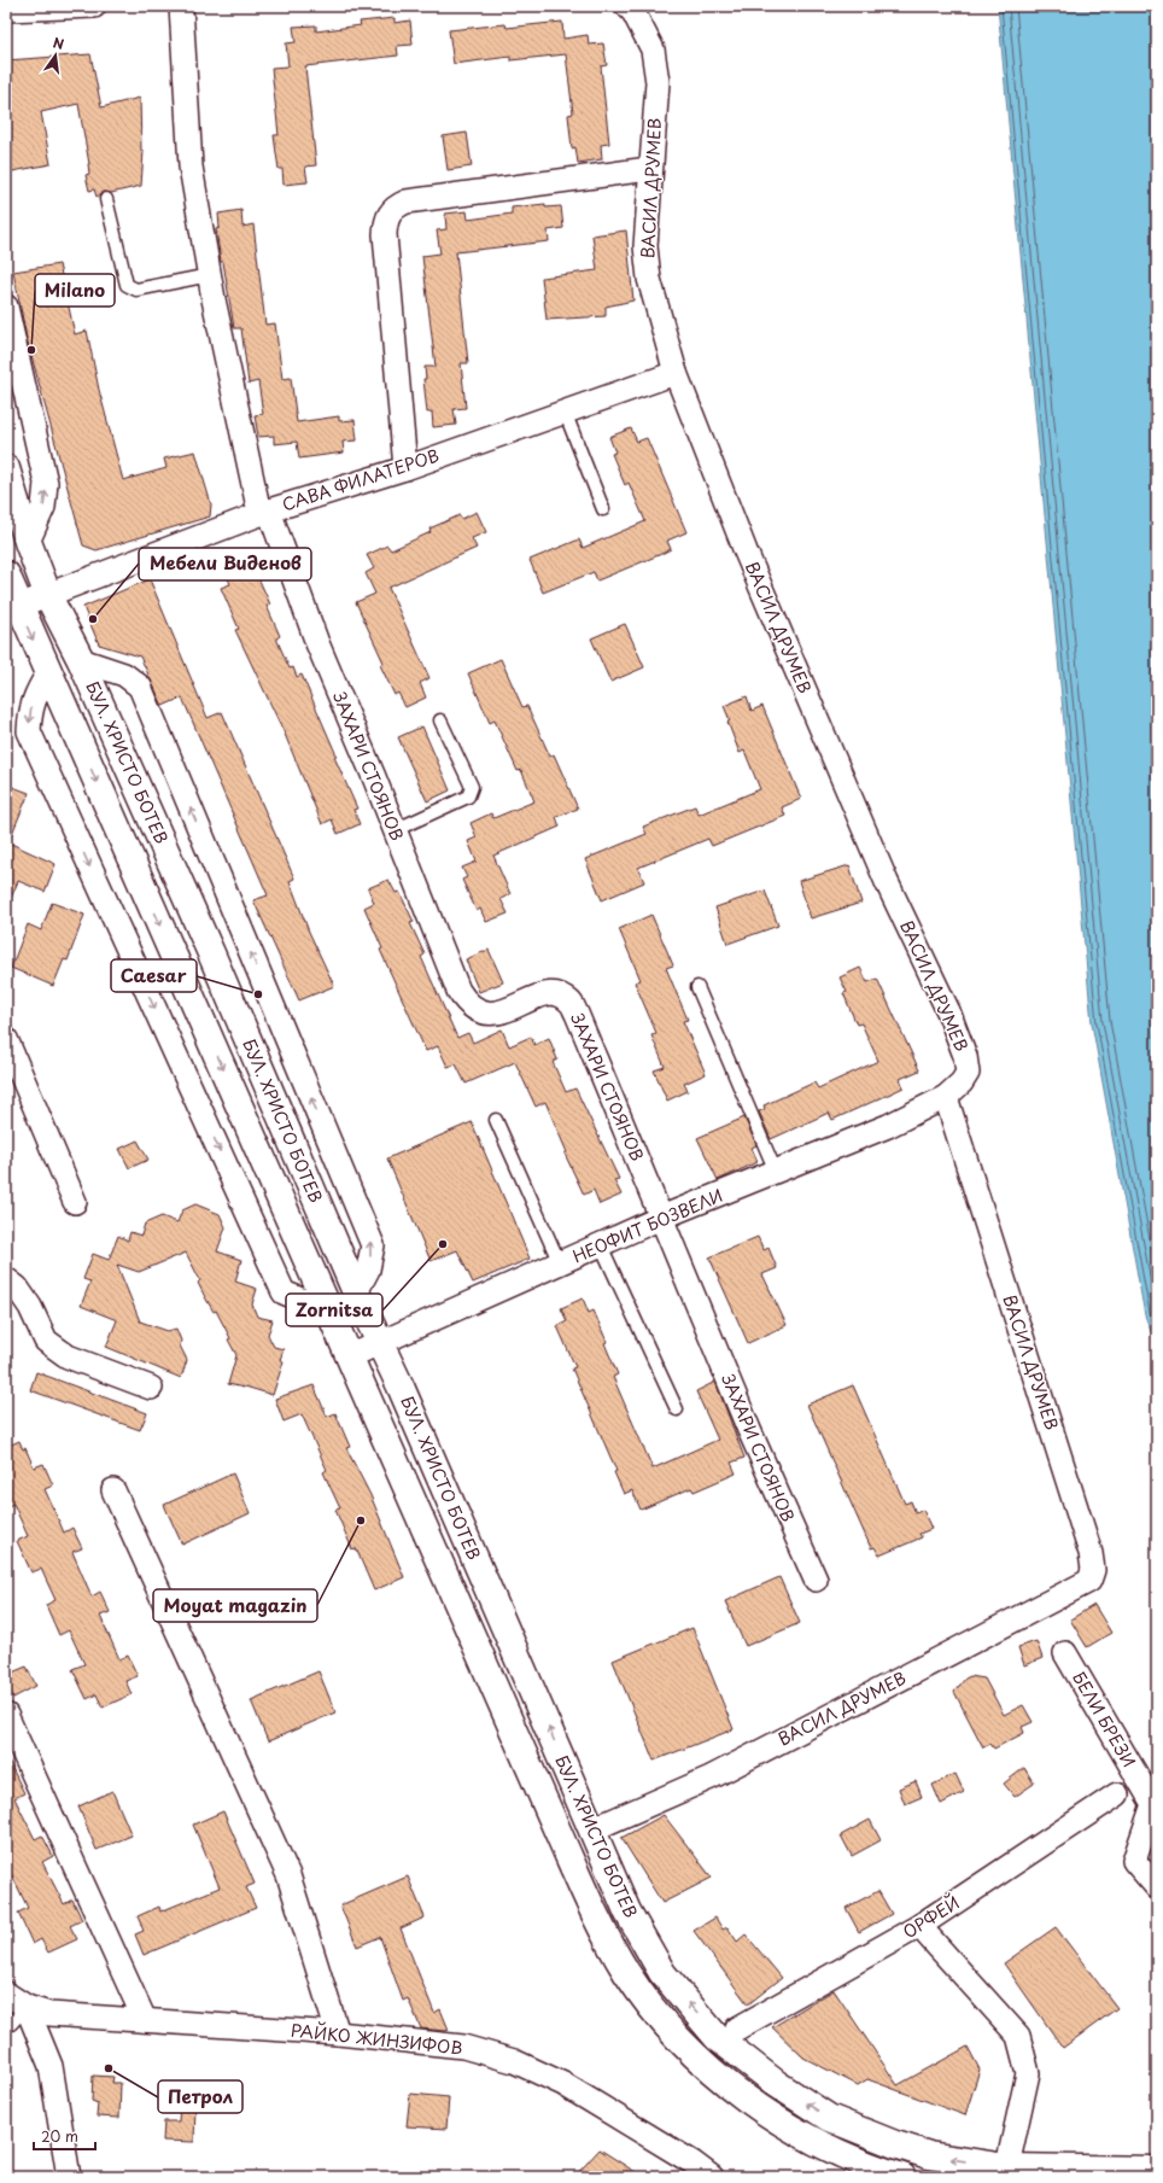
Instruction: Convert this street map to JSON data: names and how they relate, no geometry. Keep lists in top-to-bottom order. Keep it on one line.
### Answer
{"streets":{"main road":["БУЛ. ХРИСТО БОТЕВ"],"street":["ВАСИЛ ДРУМЕВ","САВА ФИЛАТЕРОВ","ЗАХАРИ СТОЯНОВ","НЕОФИТ БОЗВЕЛИ","БЕЛИ БРЕЗИ","ОРФЕЙ","РАЙКО ЖИНЗИФОВ"]},"crossings":[["ВАСИЛ ДРУМЕВ","САВА ФИЛАТЕРОВ"],["ВАСИЛ ДРУМЕВ","БУЛ. ХРИСТО БОТЕВ"],["ВАСИЛ ДРУМЕВ","НЕОФИТ БОЗВЕЛИ"],["САВА ФИЛАТЕРОВ","БУЛ. ХРИСТО БОТЕВ"],["САВА ФИЛАТЕРОВ","ЗАХАРИ СТОЯНОВ"],["БУЛ. ХРИСТО БОТЕВ","НЕОФИТ БОЗВЕЛИ"],["ЗАХАРИ СТОЯНОВ","НЕОФИТ БОЗВЕЛИ"]],"places":["Milano","Мебели Виденов","Caesar","Zornitsa","Moyat magazin","Петрол"],"scale_bar":"20 m","north":"top"}
